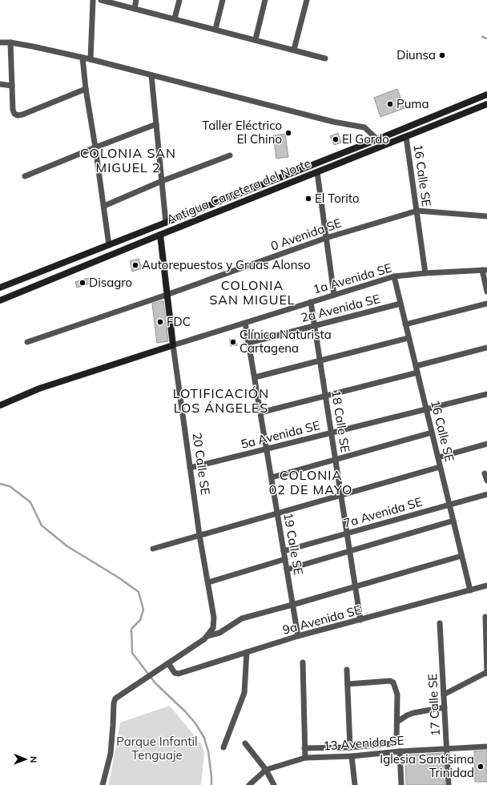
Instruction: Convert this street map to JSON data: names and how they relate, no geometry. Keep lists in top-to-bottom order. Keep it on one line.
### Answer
{"streets":{"main road":["Antigua Carretera del Norte","20 Calle SE"],"street":["16 Calle SE","0 Avenida SE","1a Avenida SE","2a Avenida SE","18 Calle SE","5a Avenida SE","7a Avenida SE","19 Calle SE","9a Avenida SE","17 Calle SE","13 Avenida SE"]},"crossings":[["16 Calle SE","Antigua Carretera del Norte"],["16 Calle SE","0 Avenida SE"],["16 Calle SE","1a Avenida SE"],["16 Calle SE","2a Avenida SE"],["16 Calle SE","5a Avenida SE"],["16 Calle SE","7a Avenida SE"],["16 Calle SE","9a Avenida SE"],["Antigua Carretera del Norte","20 Calle SE"],["0 Avenida SE","20 Calle SE"],["1a Avenida SE","18 Calle SE"],["1a Avenida SE","20 Calle SE"],["1a Avenida SE","19 Calle SE"],["2a Avenida SE","18 Calle SE"],["2a Avenida SE","19 Calle SE"],["18 Calle SE","5a Avenida SE"],["18 Calle SE","7a Avenida SE"],["18 Calle SE","9a Avenida SE"],["5a Avenida SE","20 Calle SE"],["5a Avenida SE","19 Calle SE"],["7a Avenida SE","19 Calle SE"],["19 Calle SE","9a Avenida SE"],["17 Calle SE","13 Avenida SE"]],"districts":["COLONIA SAN MIGUEL 2","COLONIA SAN MIGUEL","LOTIFICACIÓN LOS ÁNGELES","COLONIA 02 DE MAYO"],"parks":["Parque Infantil Tenguaje"],"places":["Diunsa","Puma","Taller Eléctrico El Chino","El Gordo","El Torito","Autorepuestos y Gruas Alonso","Disagro","FDC","Clínica Naturista Cartagena","Iglesia Santísima Trinidad"],"north":"right"}
